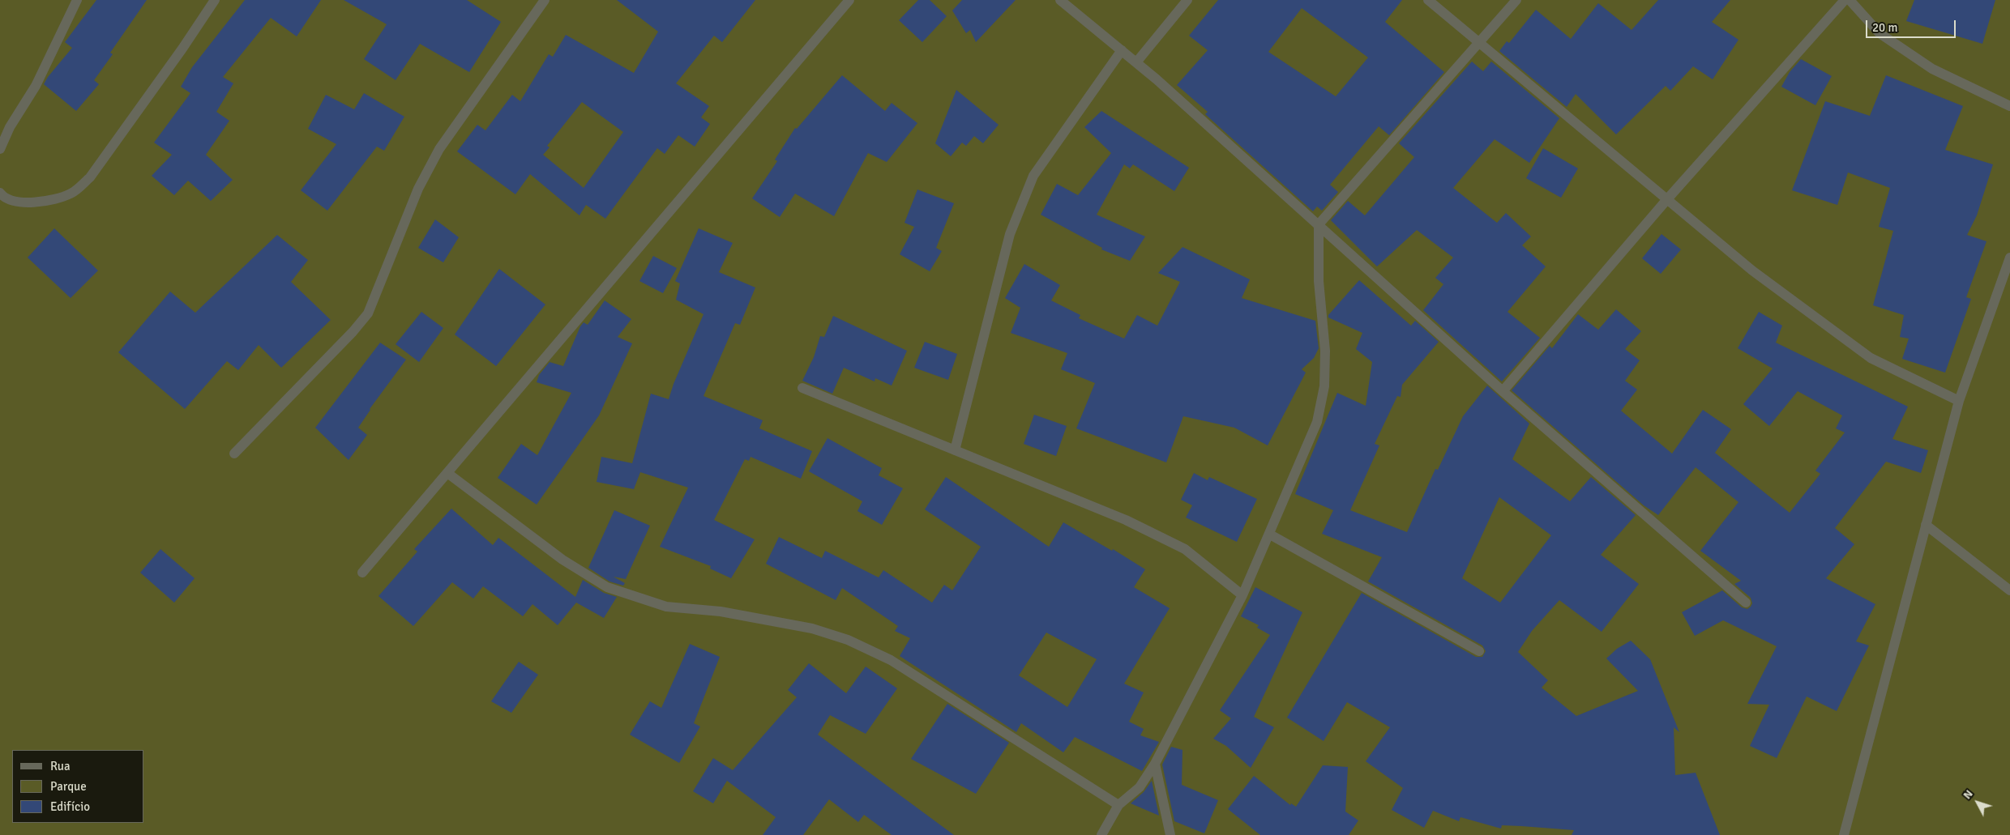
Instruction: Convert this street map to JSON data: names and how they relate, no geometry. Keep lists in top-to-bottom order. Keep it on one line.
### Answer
{"legend":["Rua","Parque","Edifício"],"scale_bar":"20 m","north":"top left"}
